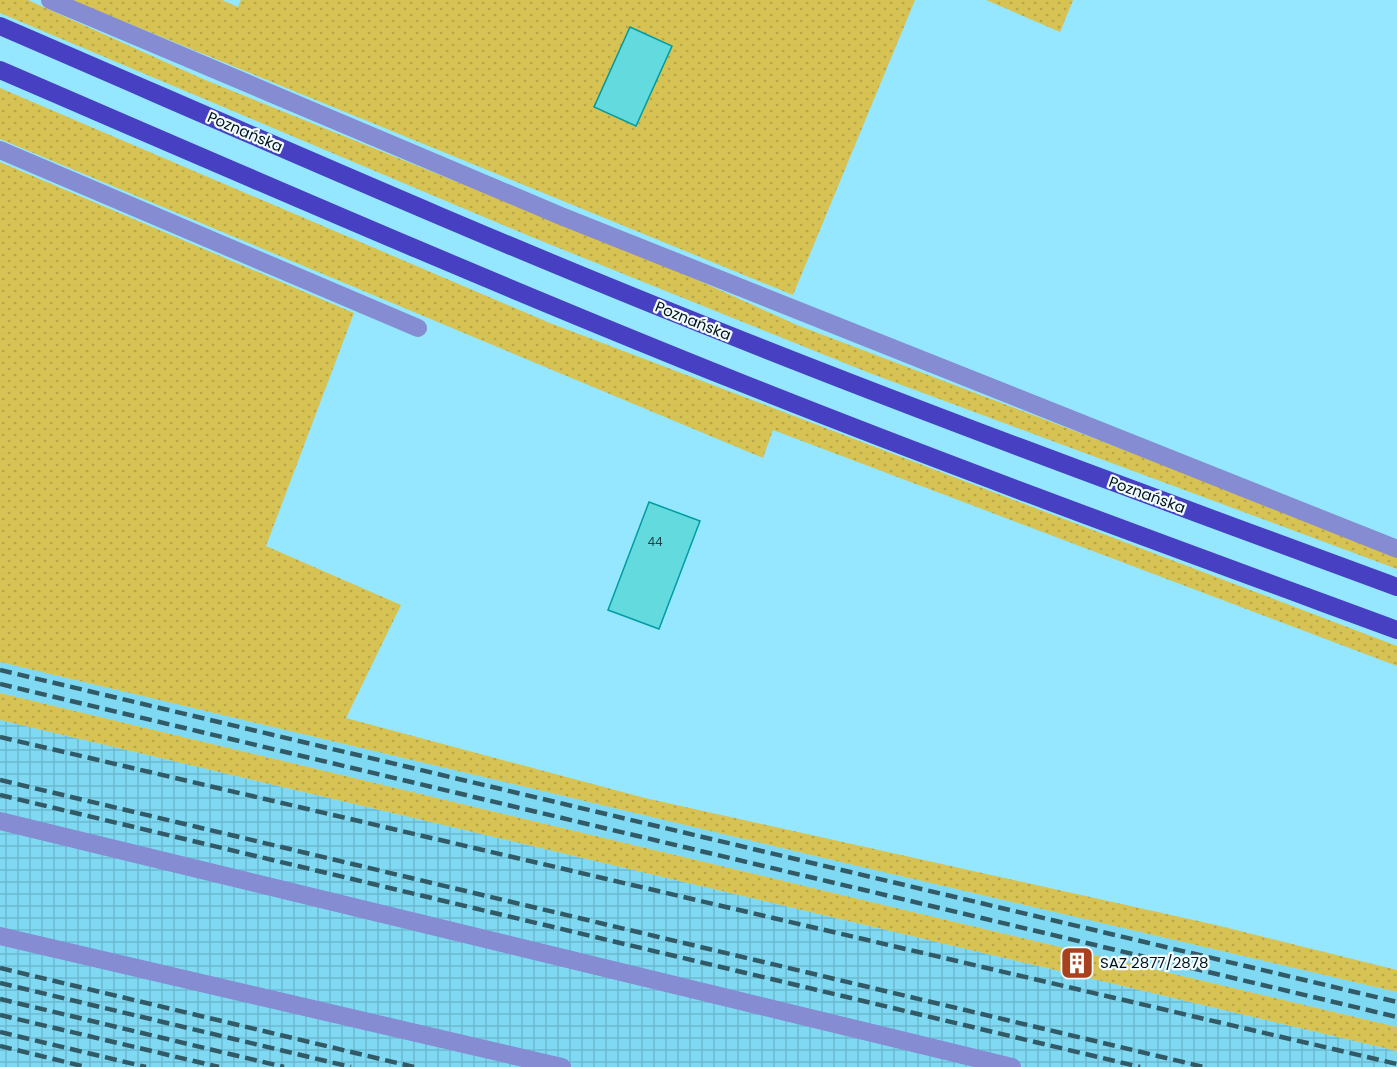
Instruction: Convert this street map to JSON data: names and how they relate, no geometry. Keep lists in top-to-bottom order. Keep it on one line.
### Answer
{"streets":{"main road":["Poznańska"]},"places":{"building":["SAZ 2877/2878"]},"house_numbers":["44"]}
